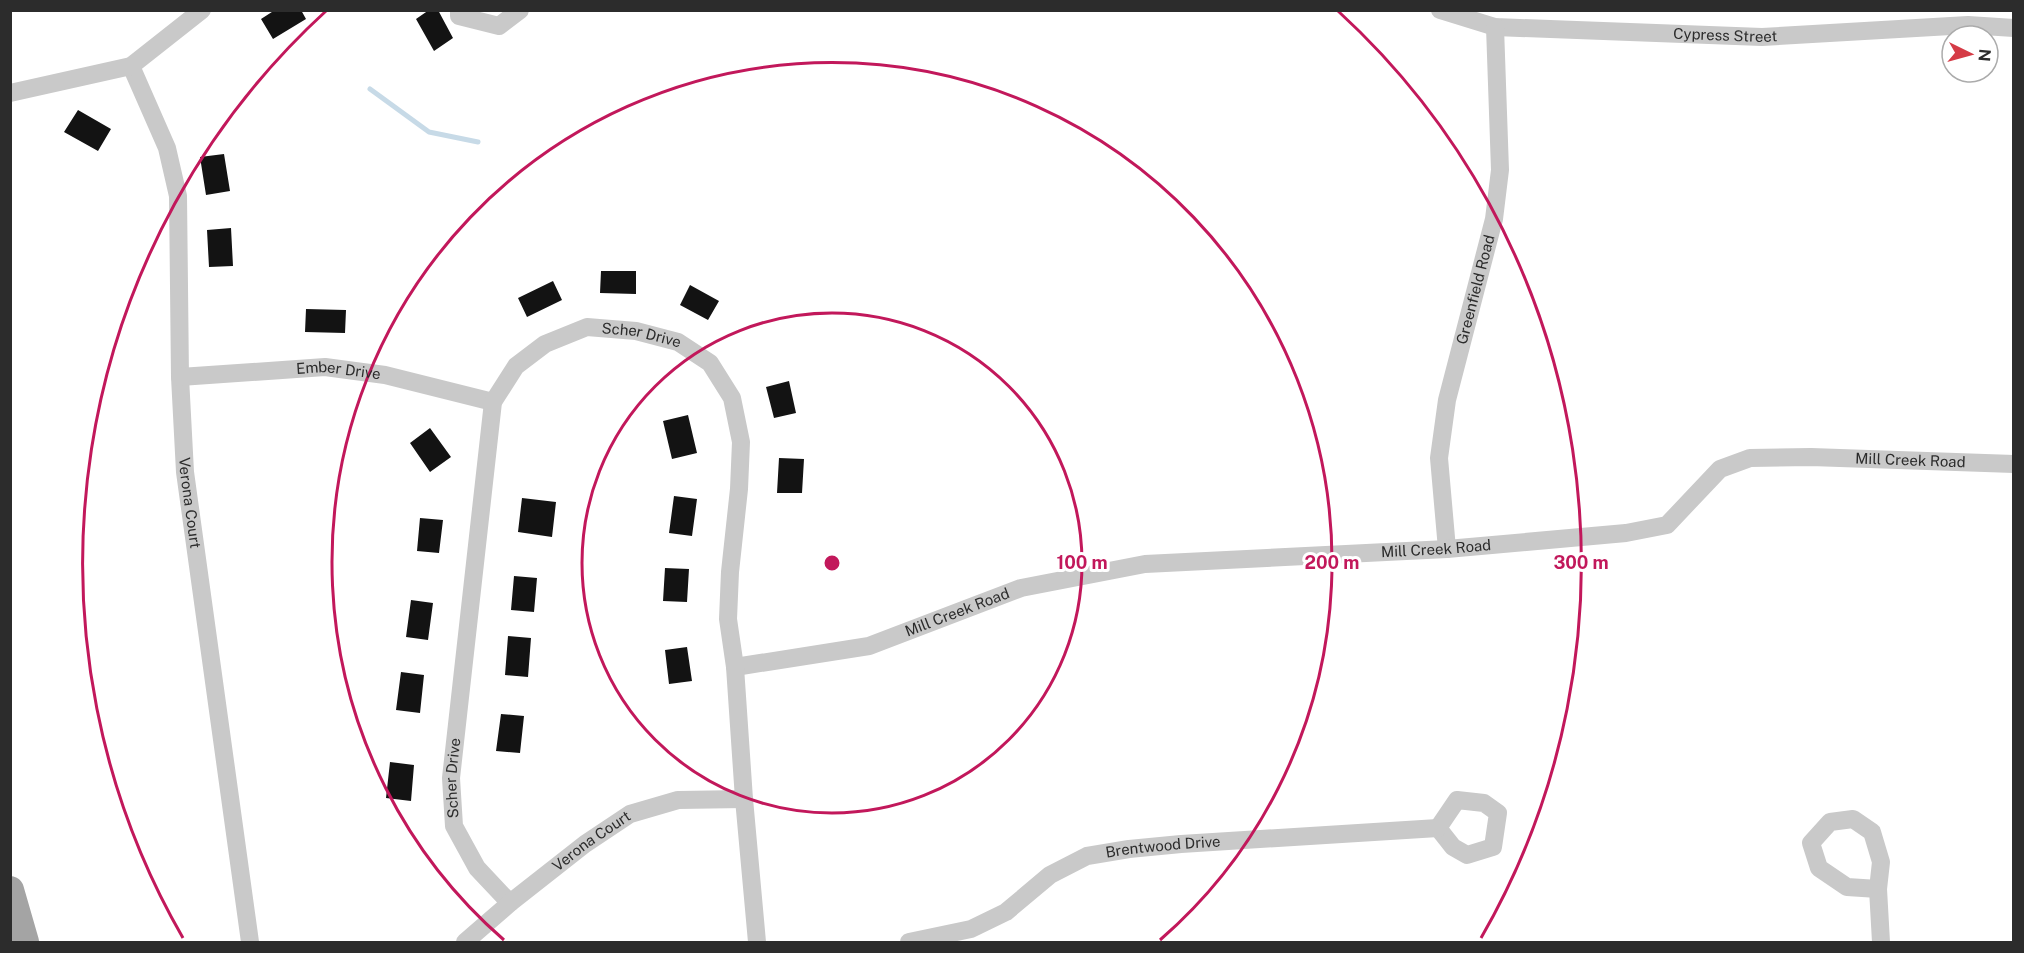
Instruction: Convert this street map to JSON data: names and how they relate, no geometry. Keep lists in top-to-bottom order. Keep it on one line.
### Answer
{"streets":{"street":["Cypress Street","Greenfield Road","Scher Drive","Ember Drive","Mill Creek Road","Verona Court","Brentwood Drive"]},"crossings":[["Cypress Street","Greenfield Road"],["Greenfield Road","Mill Creek Road"],["Scher Drive","Ember Drive"],["Scher Drive","Mill Creek Road"],["Scher Drive","Verona Court"],["Ember Drive","Verona Court"]],"north":"right","rings":["100 m","200 m","300 m"]}
